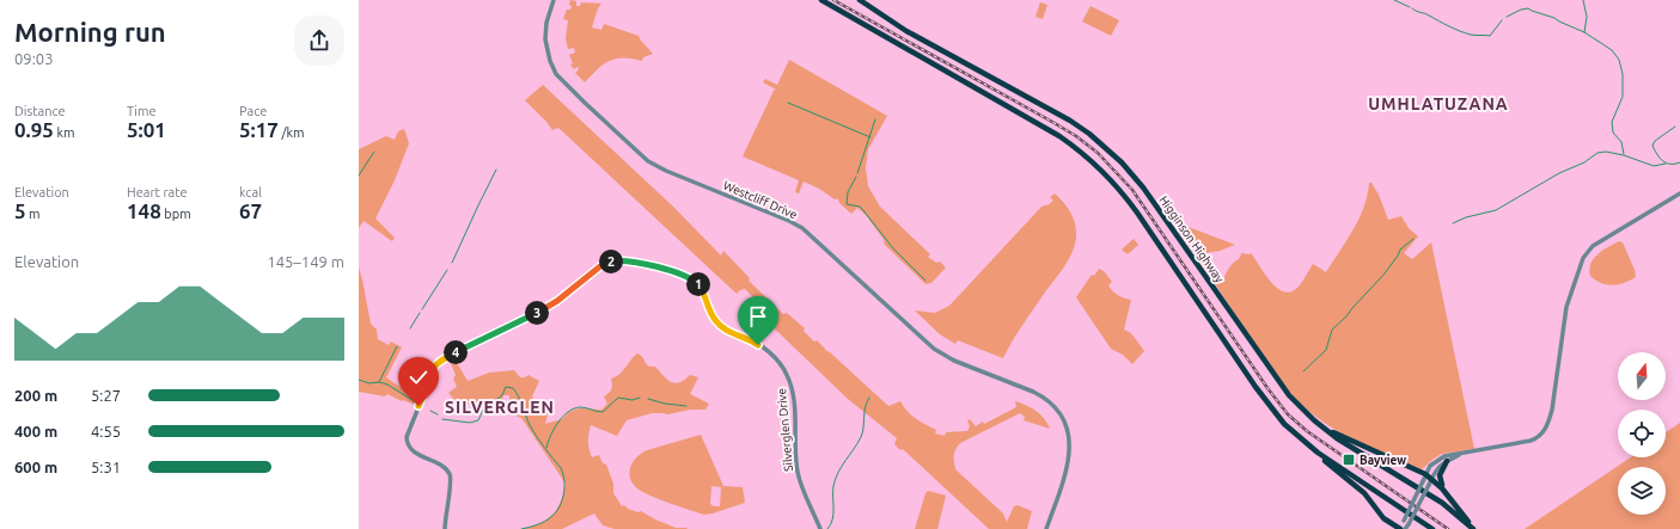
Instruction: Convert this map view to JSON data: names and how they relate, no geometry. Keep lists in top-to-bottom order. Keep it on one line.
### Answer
{"streets":{"highway":["Higginson Highway"],"street":["Westcliff Drive","Silverglen Drive"]},"districts":["UMHLATUZANA","SILVERGLEN"],"places":{"transit":["Bayview"]},"north":"top","page":{"heading":["Morning run","09:03"],"stats":[["Distance","0.95 km"],["Time","5:01"],["Pace","5:17 /km"],["Elevation","5 m"],["Heart rate","148 bpm"],["kcal","67"]],"chart":["Elevation","145–149 m"],"pins":["2","1","3","4"],"list":[{"name":"200 m","note":"5:27"},{"name":"400 m","note":"4:55"},{"name":"600 m","note":"5:31"}]}}
